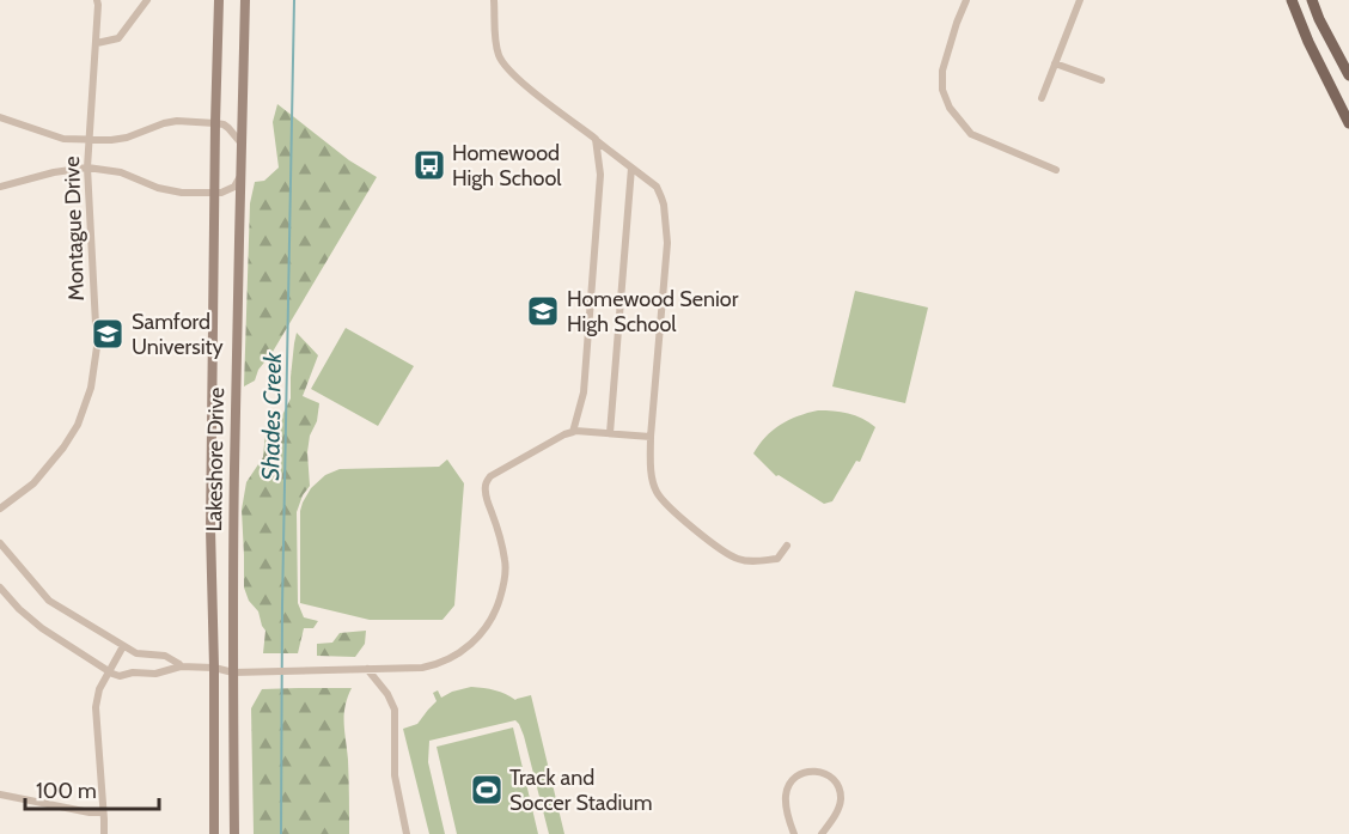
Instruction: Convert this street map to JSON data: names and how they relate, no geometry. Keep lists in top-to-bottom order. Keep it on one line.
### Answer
{"streets":{"main road":["Lakeshore Drive"],"street":["Montague Drive"]},"water":["Shades Creek"],"places":{"bus stop":["Homewood High School"],"school or university":["Homewood Senior High School","Samford University"],"sports":["Track and Soccer Stadium"]},"scale_bar":"100 m"}
